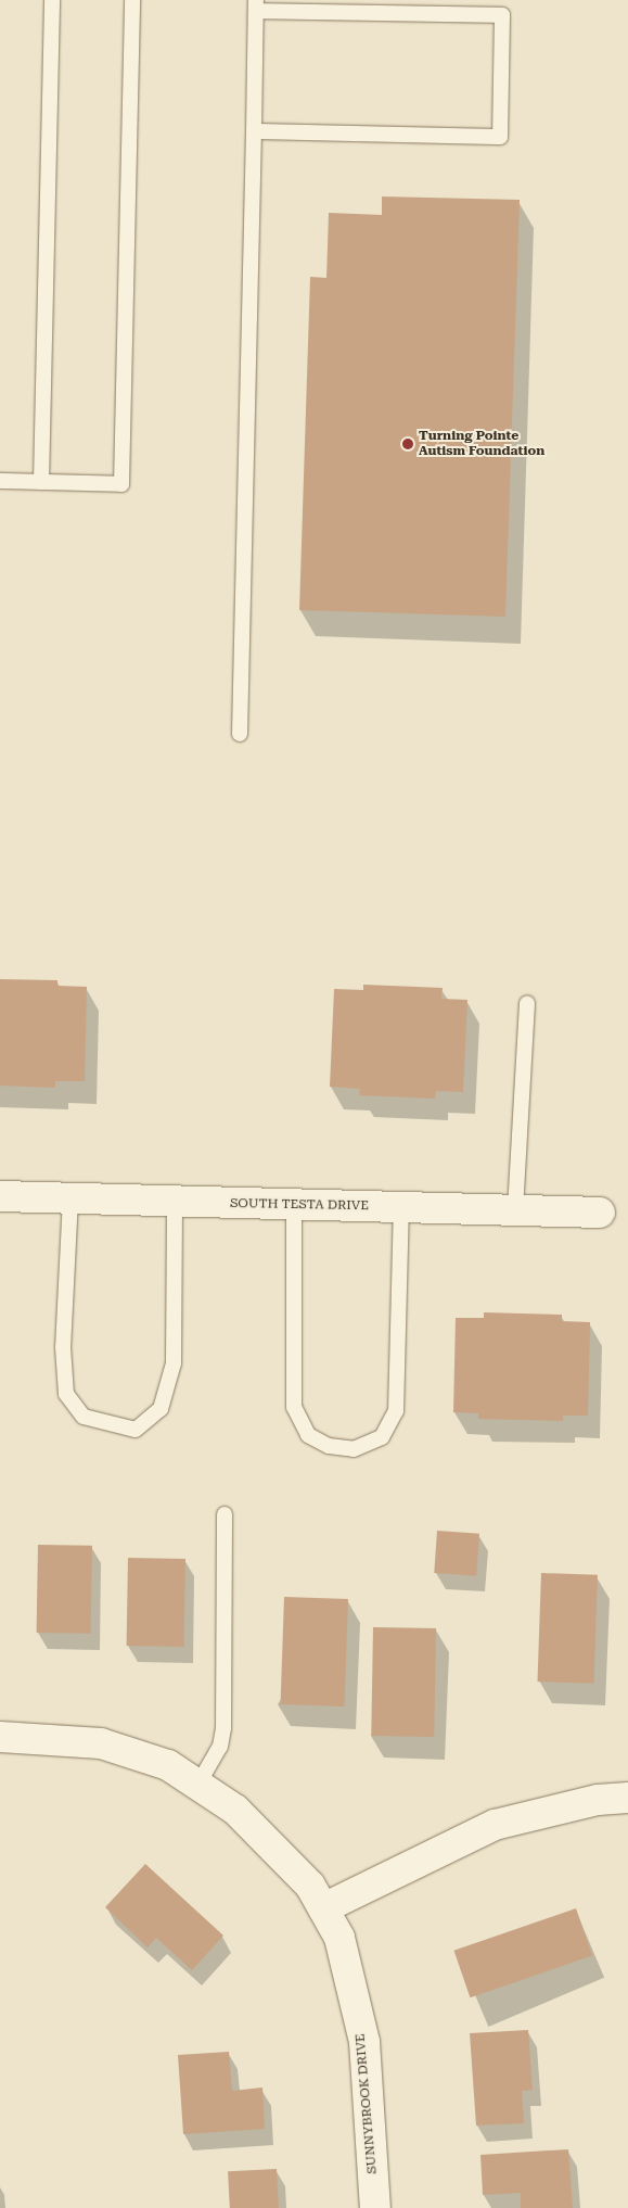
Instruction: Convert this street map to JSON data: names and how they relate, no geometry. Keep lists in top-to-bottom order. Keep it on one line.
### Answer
{"streets":{"street":["SOUTH TESTA DRIVE","SUNNYBROOK DRIVE"]},"places":["Turning Pointe Autism Foundation"]}
